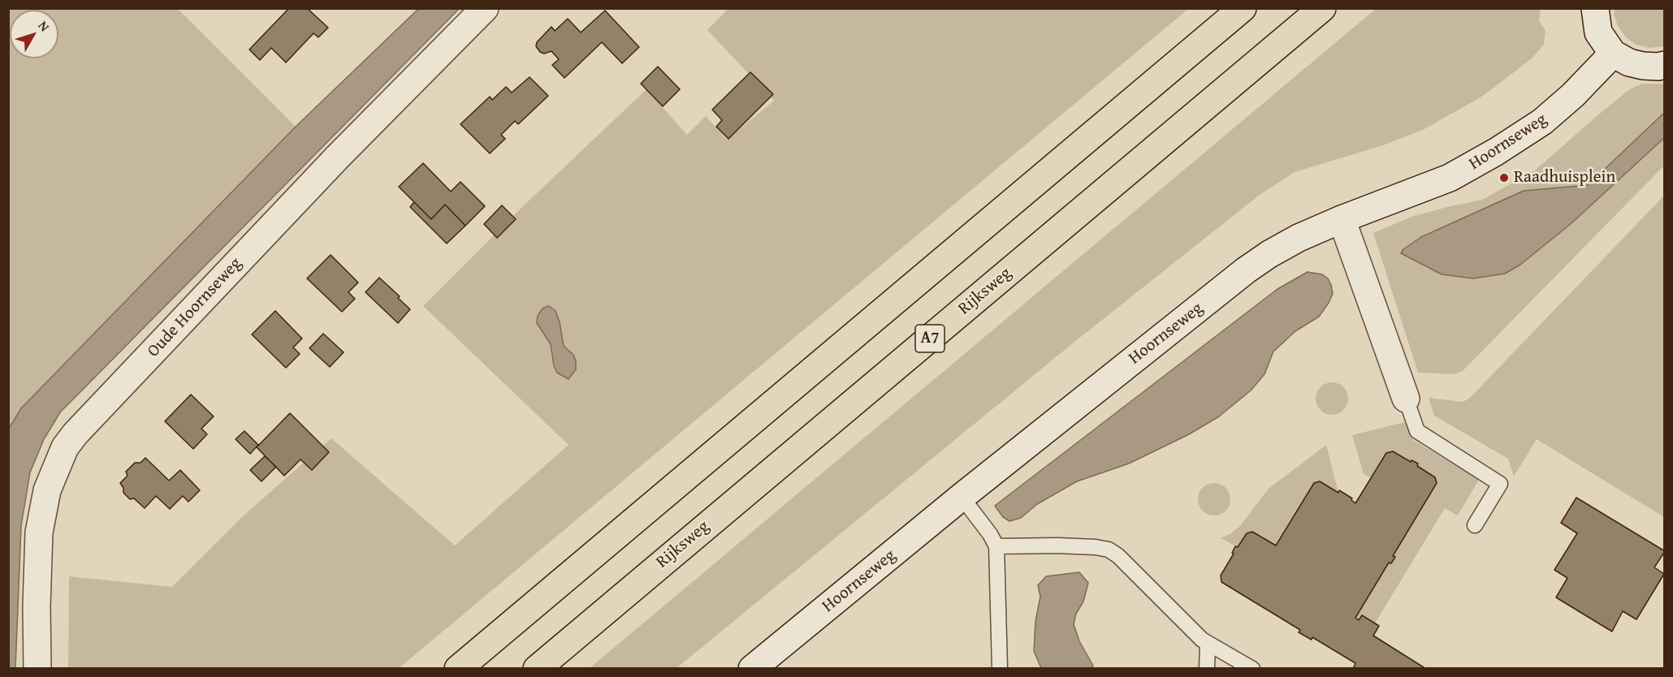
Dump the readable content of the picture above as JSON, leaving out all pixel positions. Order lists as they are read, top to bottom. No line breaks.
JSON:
{"streets":{"highway":["Rijksweg","A7"],"street":["Hoornseweg","Oude Hoornseweg"]},"places":["Raadhuisplein"],"north":"top right"}
